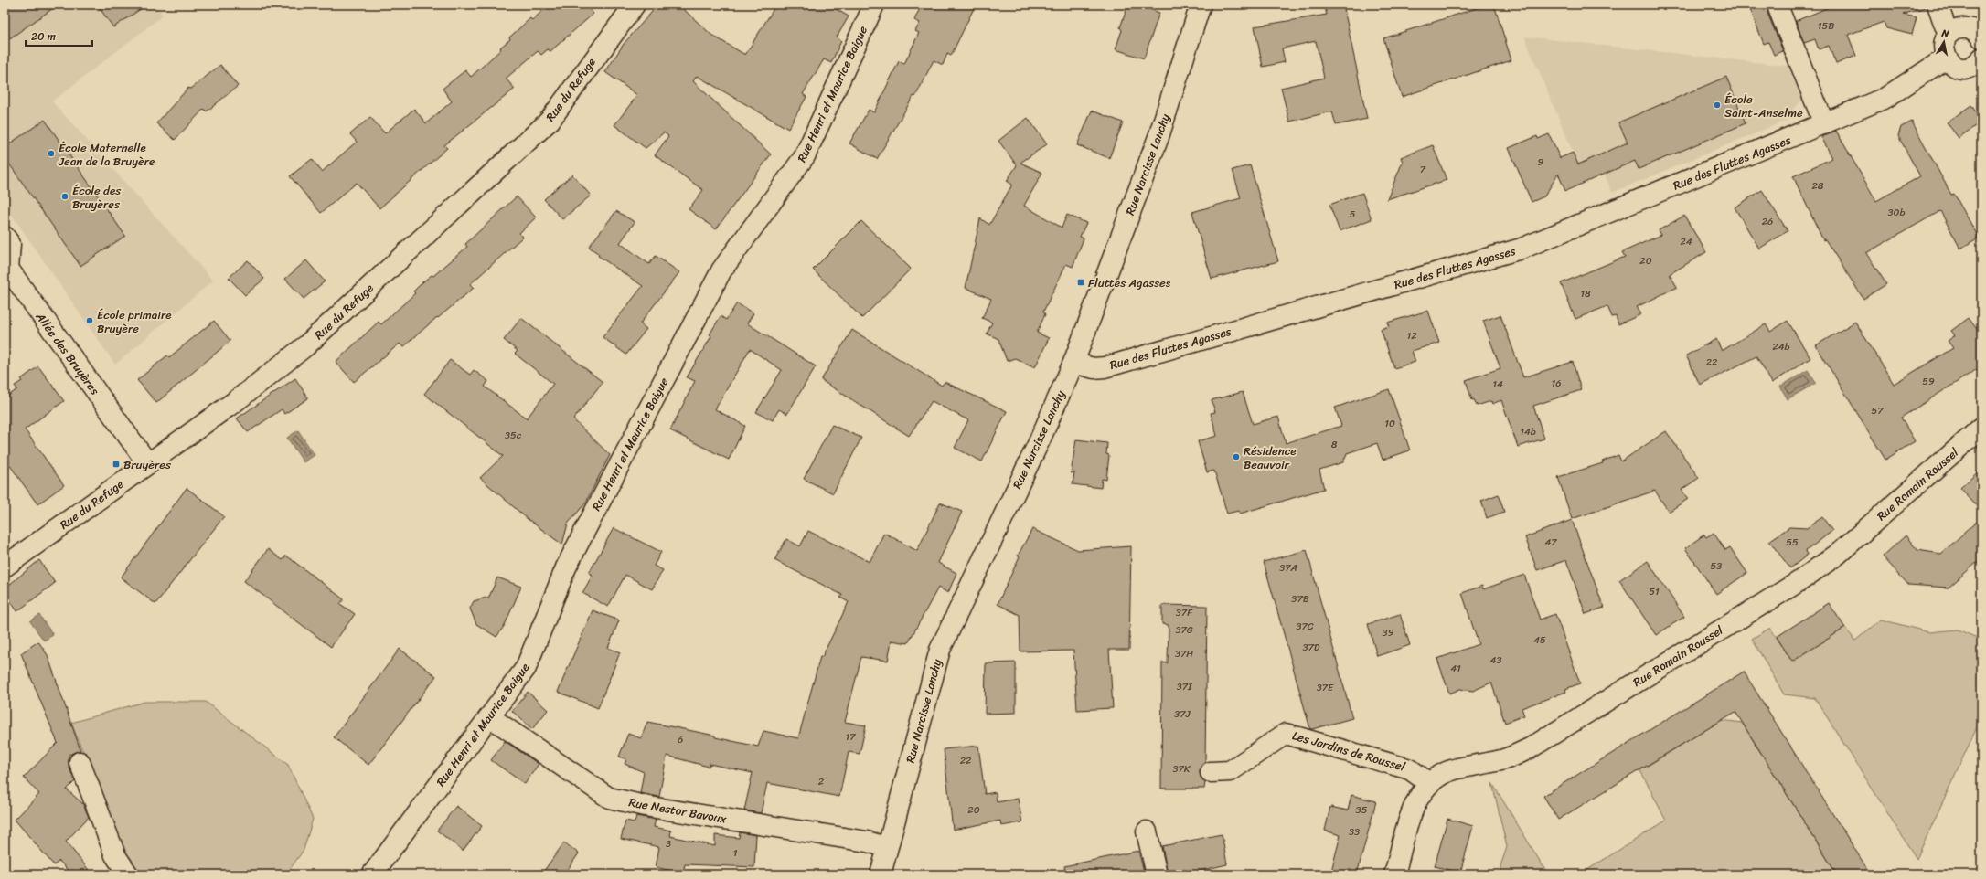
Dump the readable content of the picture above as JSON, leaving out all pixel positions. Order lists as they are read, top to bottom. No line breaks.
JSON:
{"streets":{"street":["Rue du Refuge","Rue Henri et Maurice Baigue","Rue des Fluttes Agasses","Rue Narcisse Lanchy","Allée des Bruyères","Rue Romain Roussel","Les Jardins de Roussel","Rue Nestor Bavoux"]},"crossings":[["Rue du Refuge","Allée des Bruyères"],["Rue Henri et Maurice Baigue","Rue Nestor Bavoux"],["Rue des Fluttes Agasses","Rue Narcisse Lanchy"],["Rue Narcisse Lanchy","Rue Nestor Bavoux"],["Rue Romain Roussel","Les Jardins de Roussel"]],"places":{"other":["École Saint-Anselme","École Maternelle Jean de la Bruyère","École des Bruyères","École primaire Bruyère","Résidence Beauvoir"],"transit":["Fluttes Agasses","Bruyères"]},"house_numbers":["15B","9","7","28","30b","5","26","24","20","18","12","24b","22","59","16","14","57","10","14b","35c","8","47","55","53","37A","51","37B","37F","37C","37G","39","45","37D","37H","43","41","37I","37E","37J","17","6","22","37K","2","20","35","33","3","1"],"scale_bar":"20 m","north":"top"}
